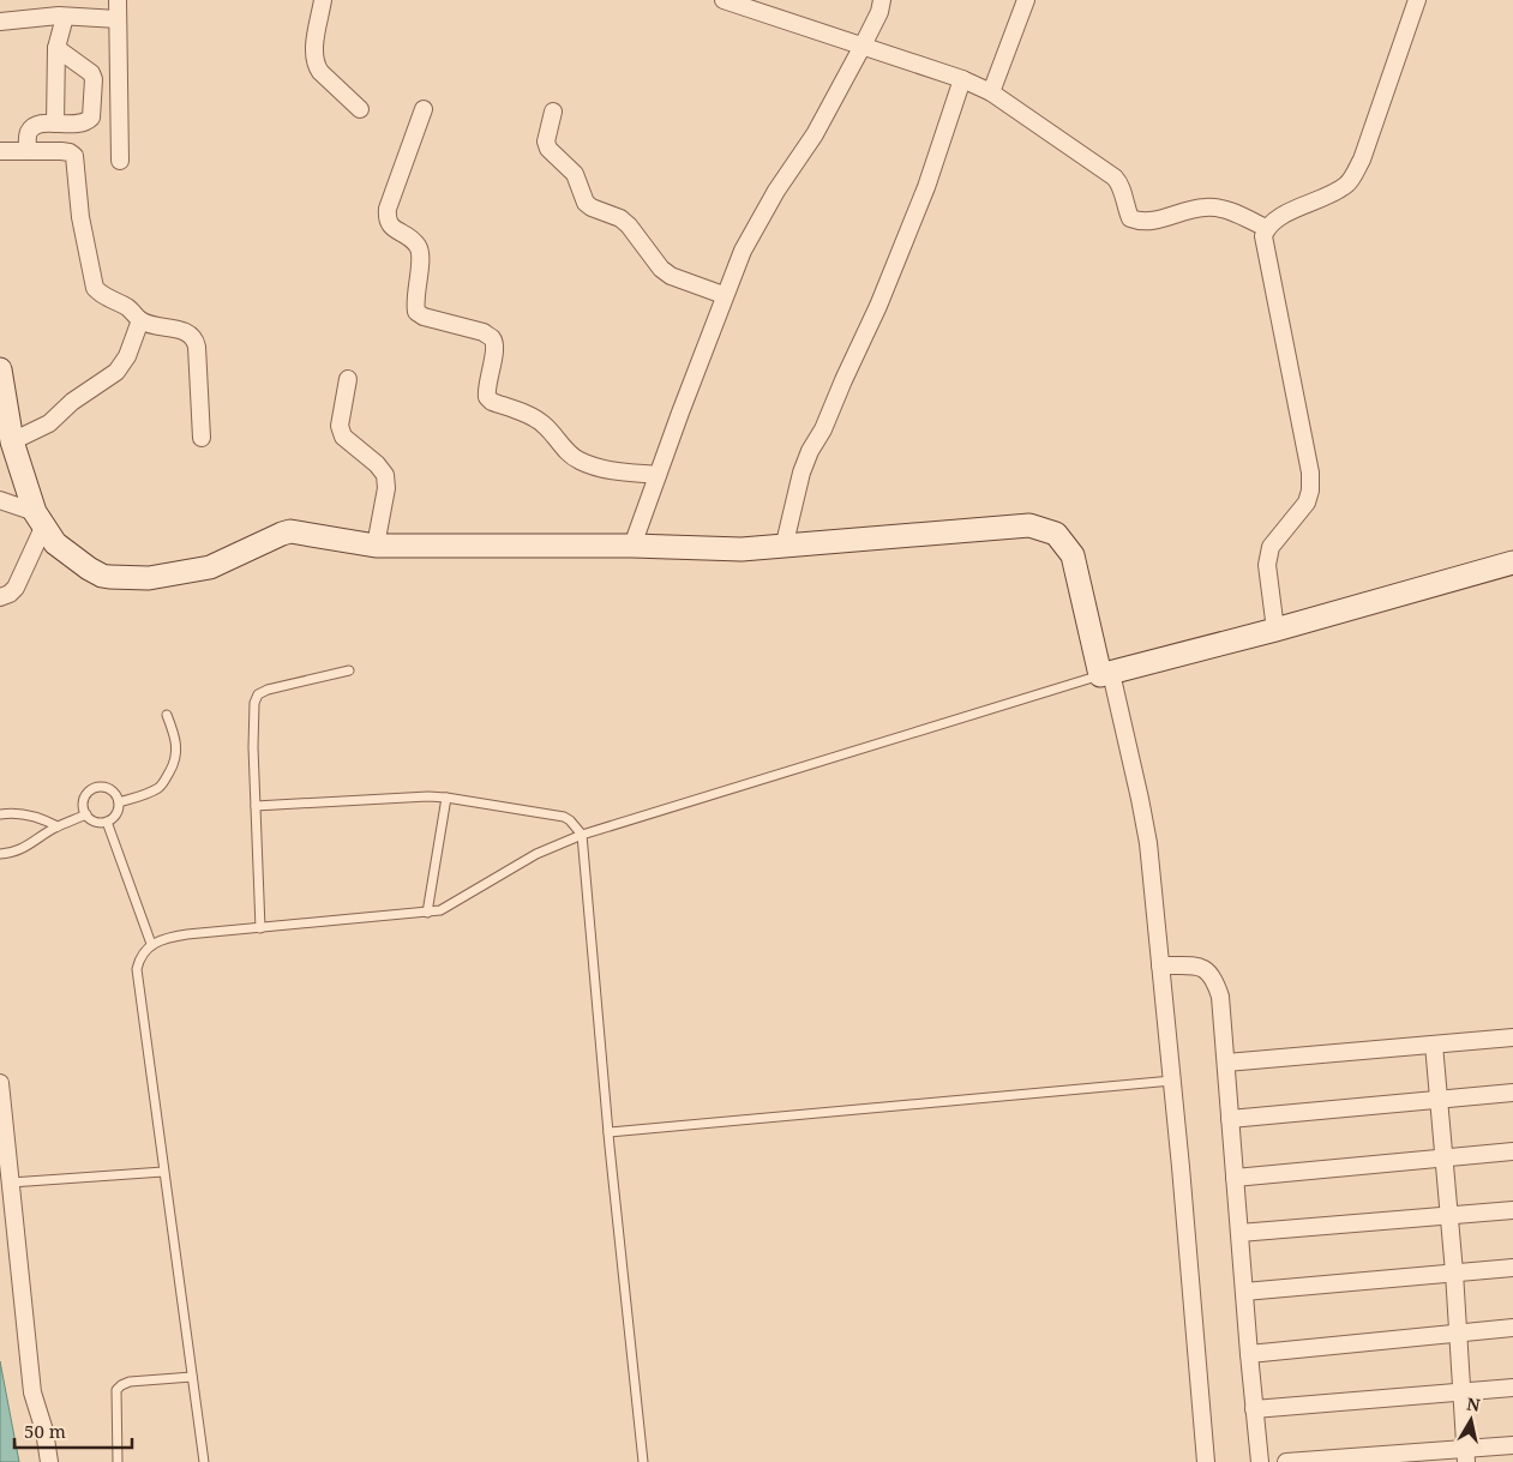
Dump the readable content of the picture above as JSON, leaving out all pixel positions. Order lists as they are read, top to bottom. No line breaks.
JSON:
{"scale_bar":"50 m","north":"top"}
